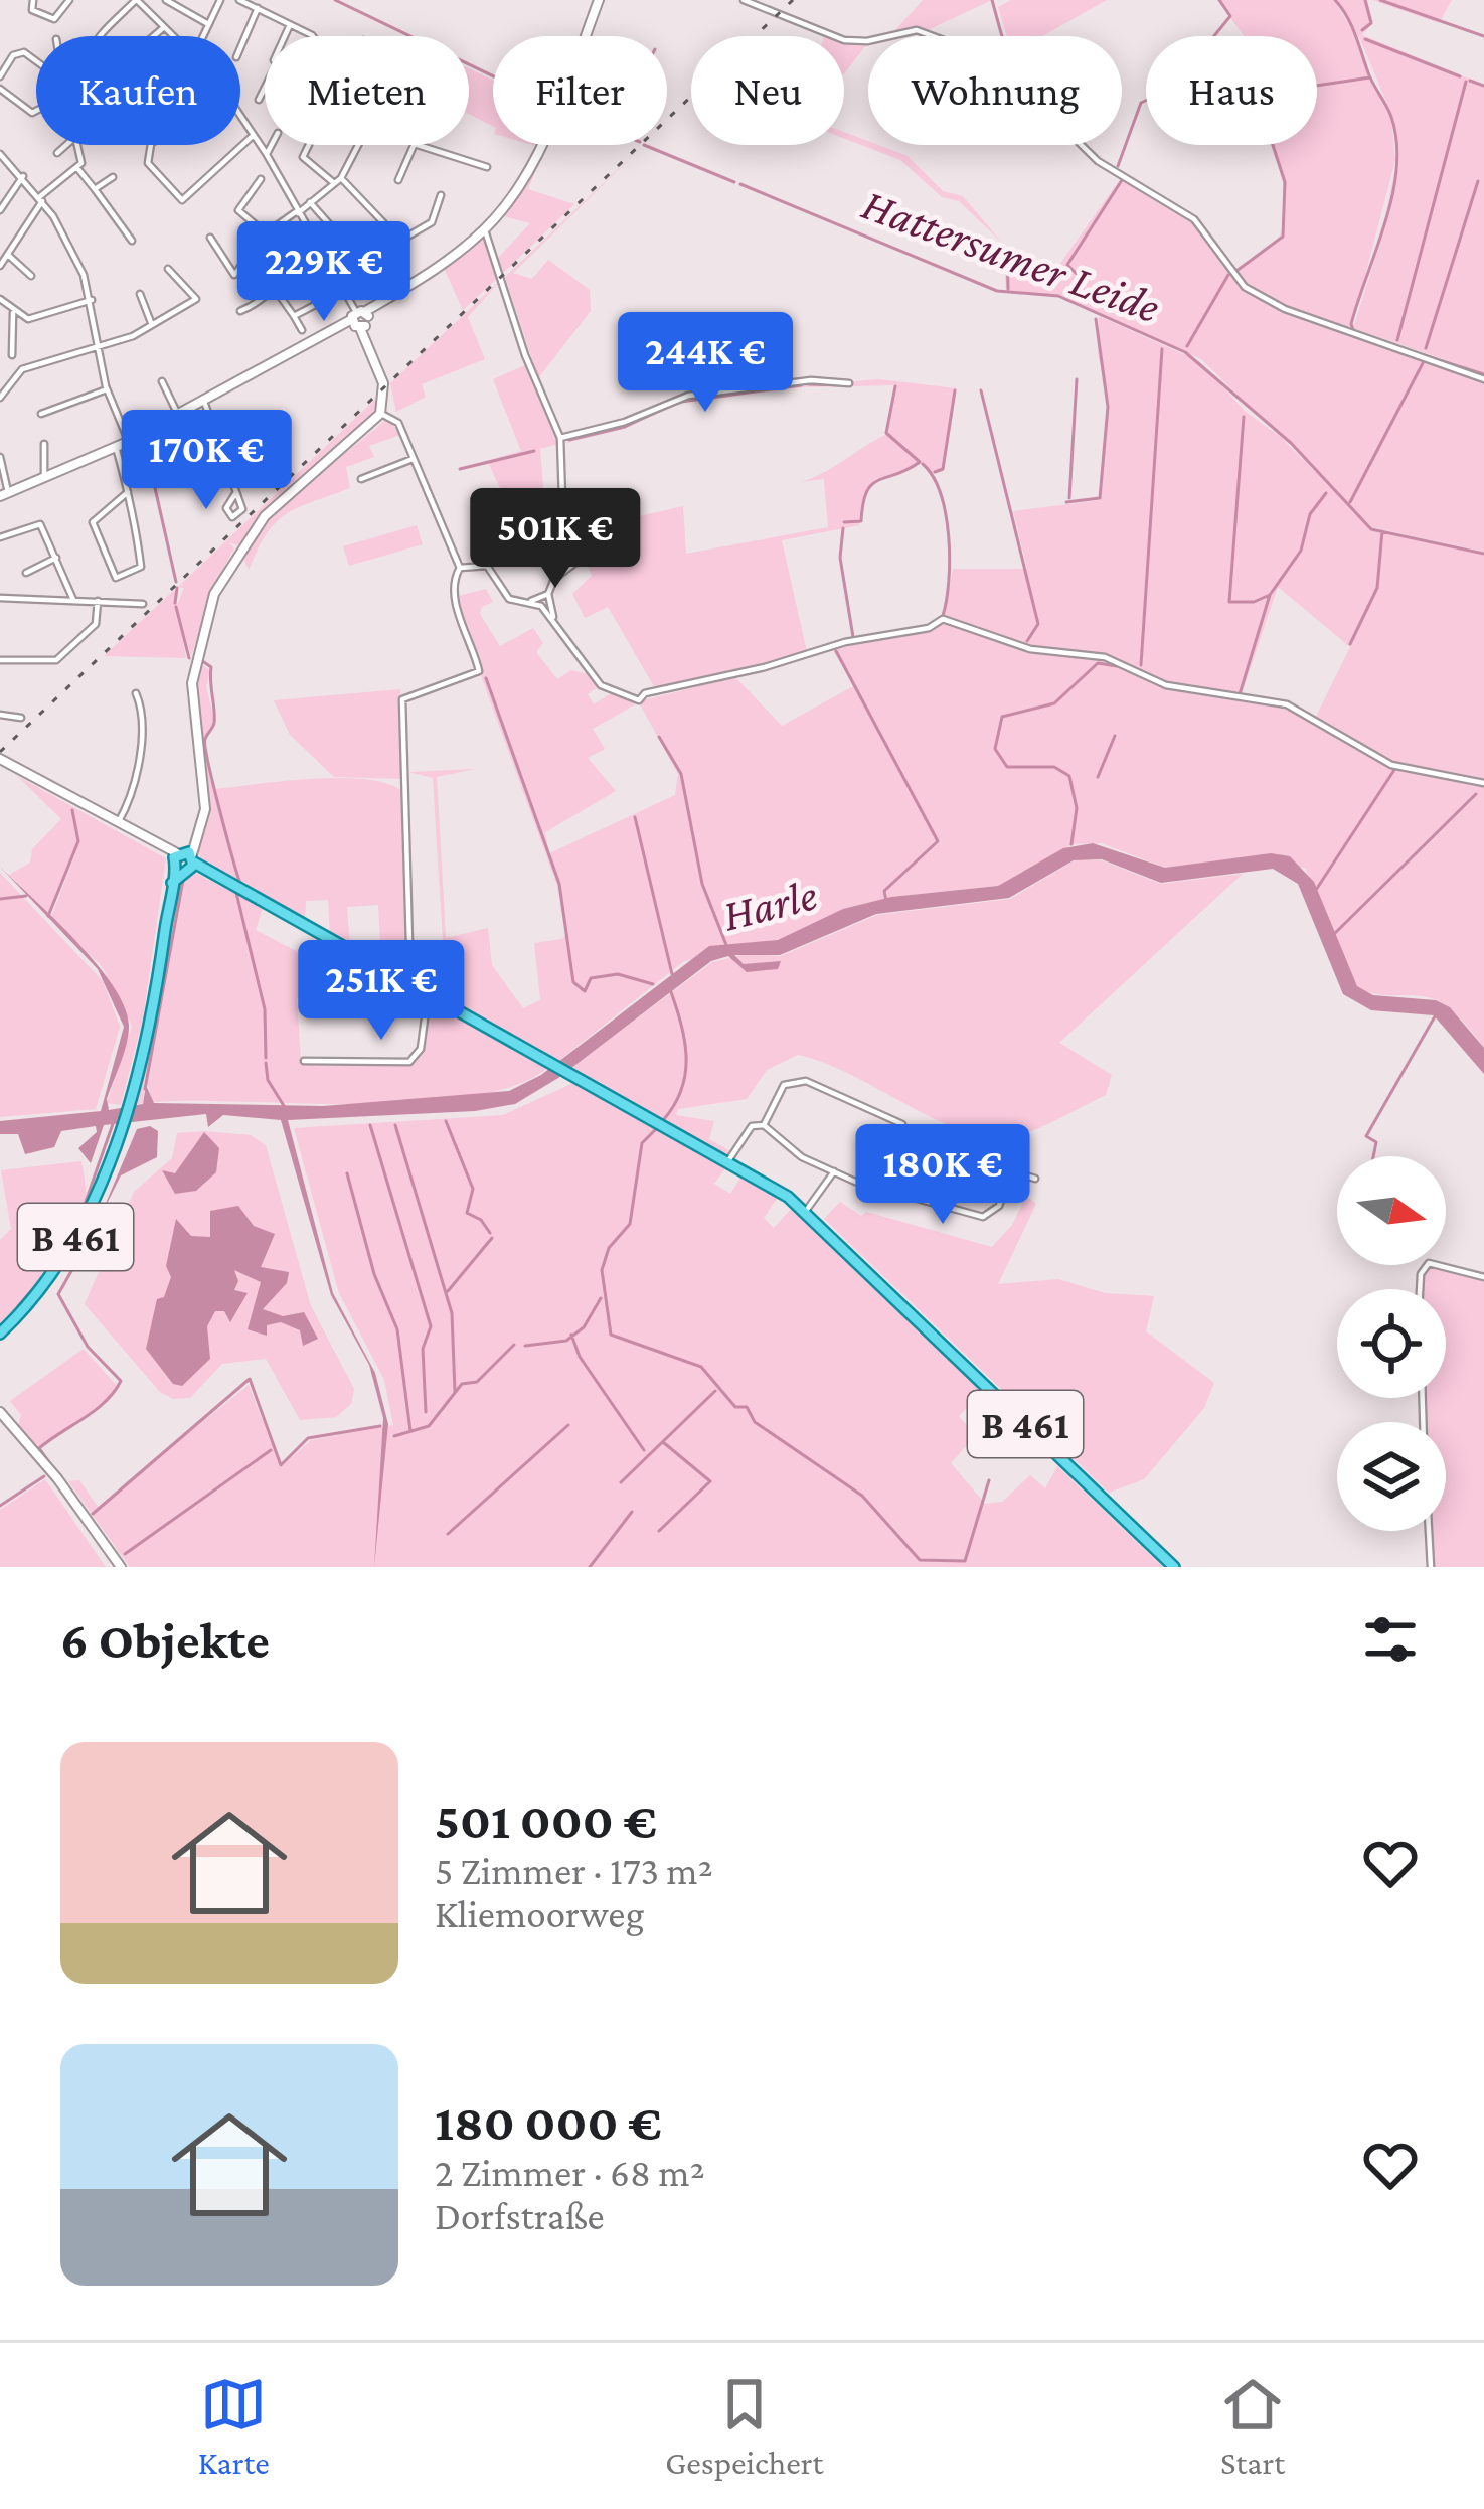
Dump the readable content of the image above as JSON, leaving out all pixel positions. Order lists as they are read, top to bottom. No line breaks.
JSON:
{"streets":{"main road":["B 461"]},"water":["Hattersumer Leide","Harle"],"north":"right","page":{"chip":["Kaufen","Mieten","Filter","Neu","Wohnung","Haus"],"price":["229K €","244K €","170K €","501K €","251K €","180K €"],"heading":"6 Objekte","list":[{"name":"501 000 €","note":"5 Zimmer · 173 m² · Kliemoorweg"},{"name":"180 000 €","note":"2 Zimmer · 68 m² · Dorfstraße"}],"tabs":["Karte","Gespeichert","Start"]}}
